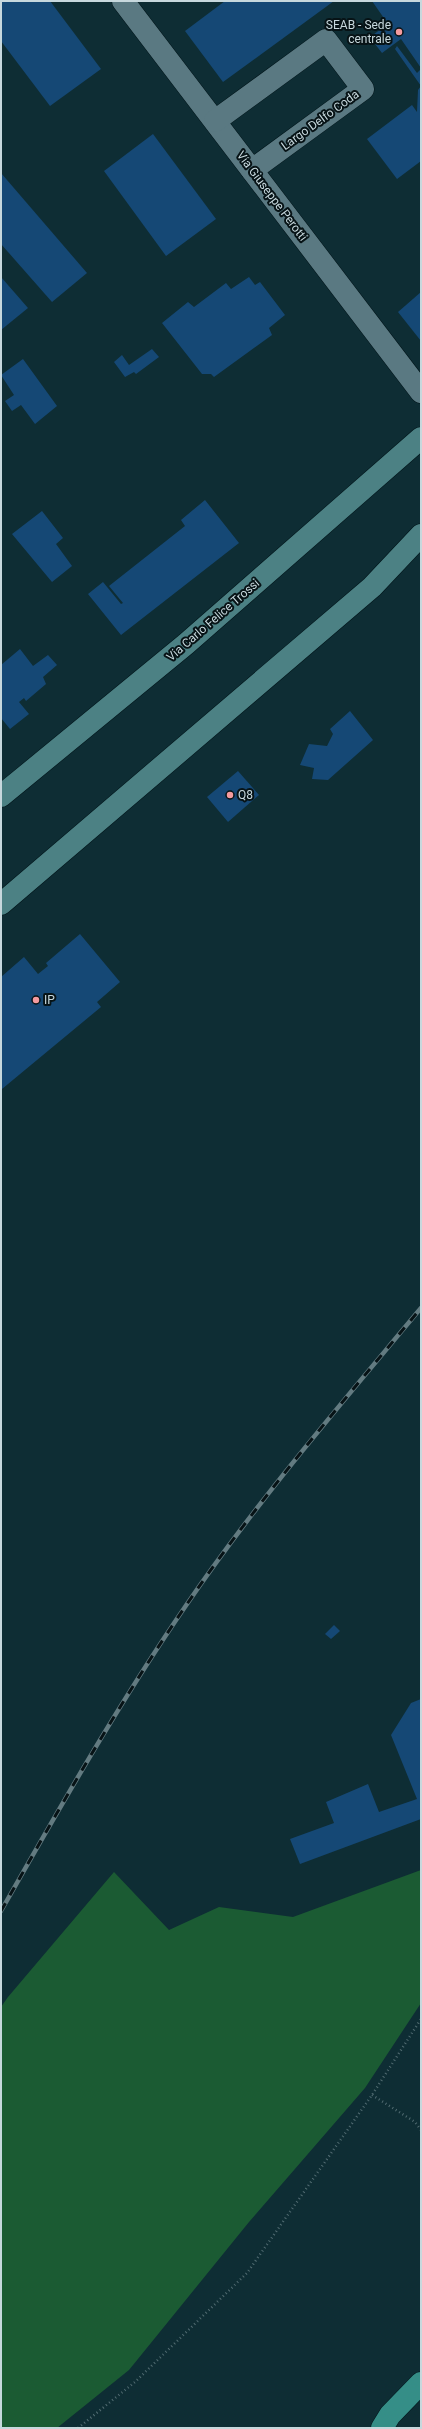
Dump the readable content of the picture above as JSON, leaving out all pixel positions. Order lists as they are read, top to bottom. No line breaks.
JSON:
{"streets":{"main road":["Via Carlo Felice Trossi"],"street":["Largo Delfo Coda","Via Giuseppe Perotti"]},"crossings":[["Largo Delfo Coda","Via Giuseppe Perotti"]],"places":["SEAB - Sede centrale","Q8","IP"]}
